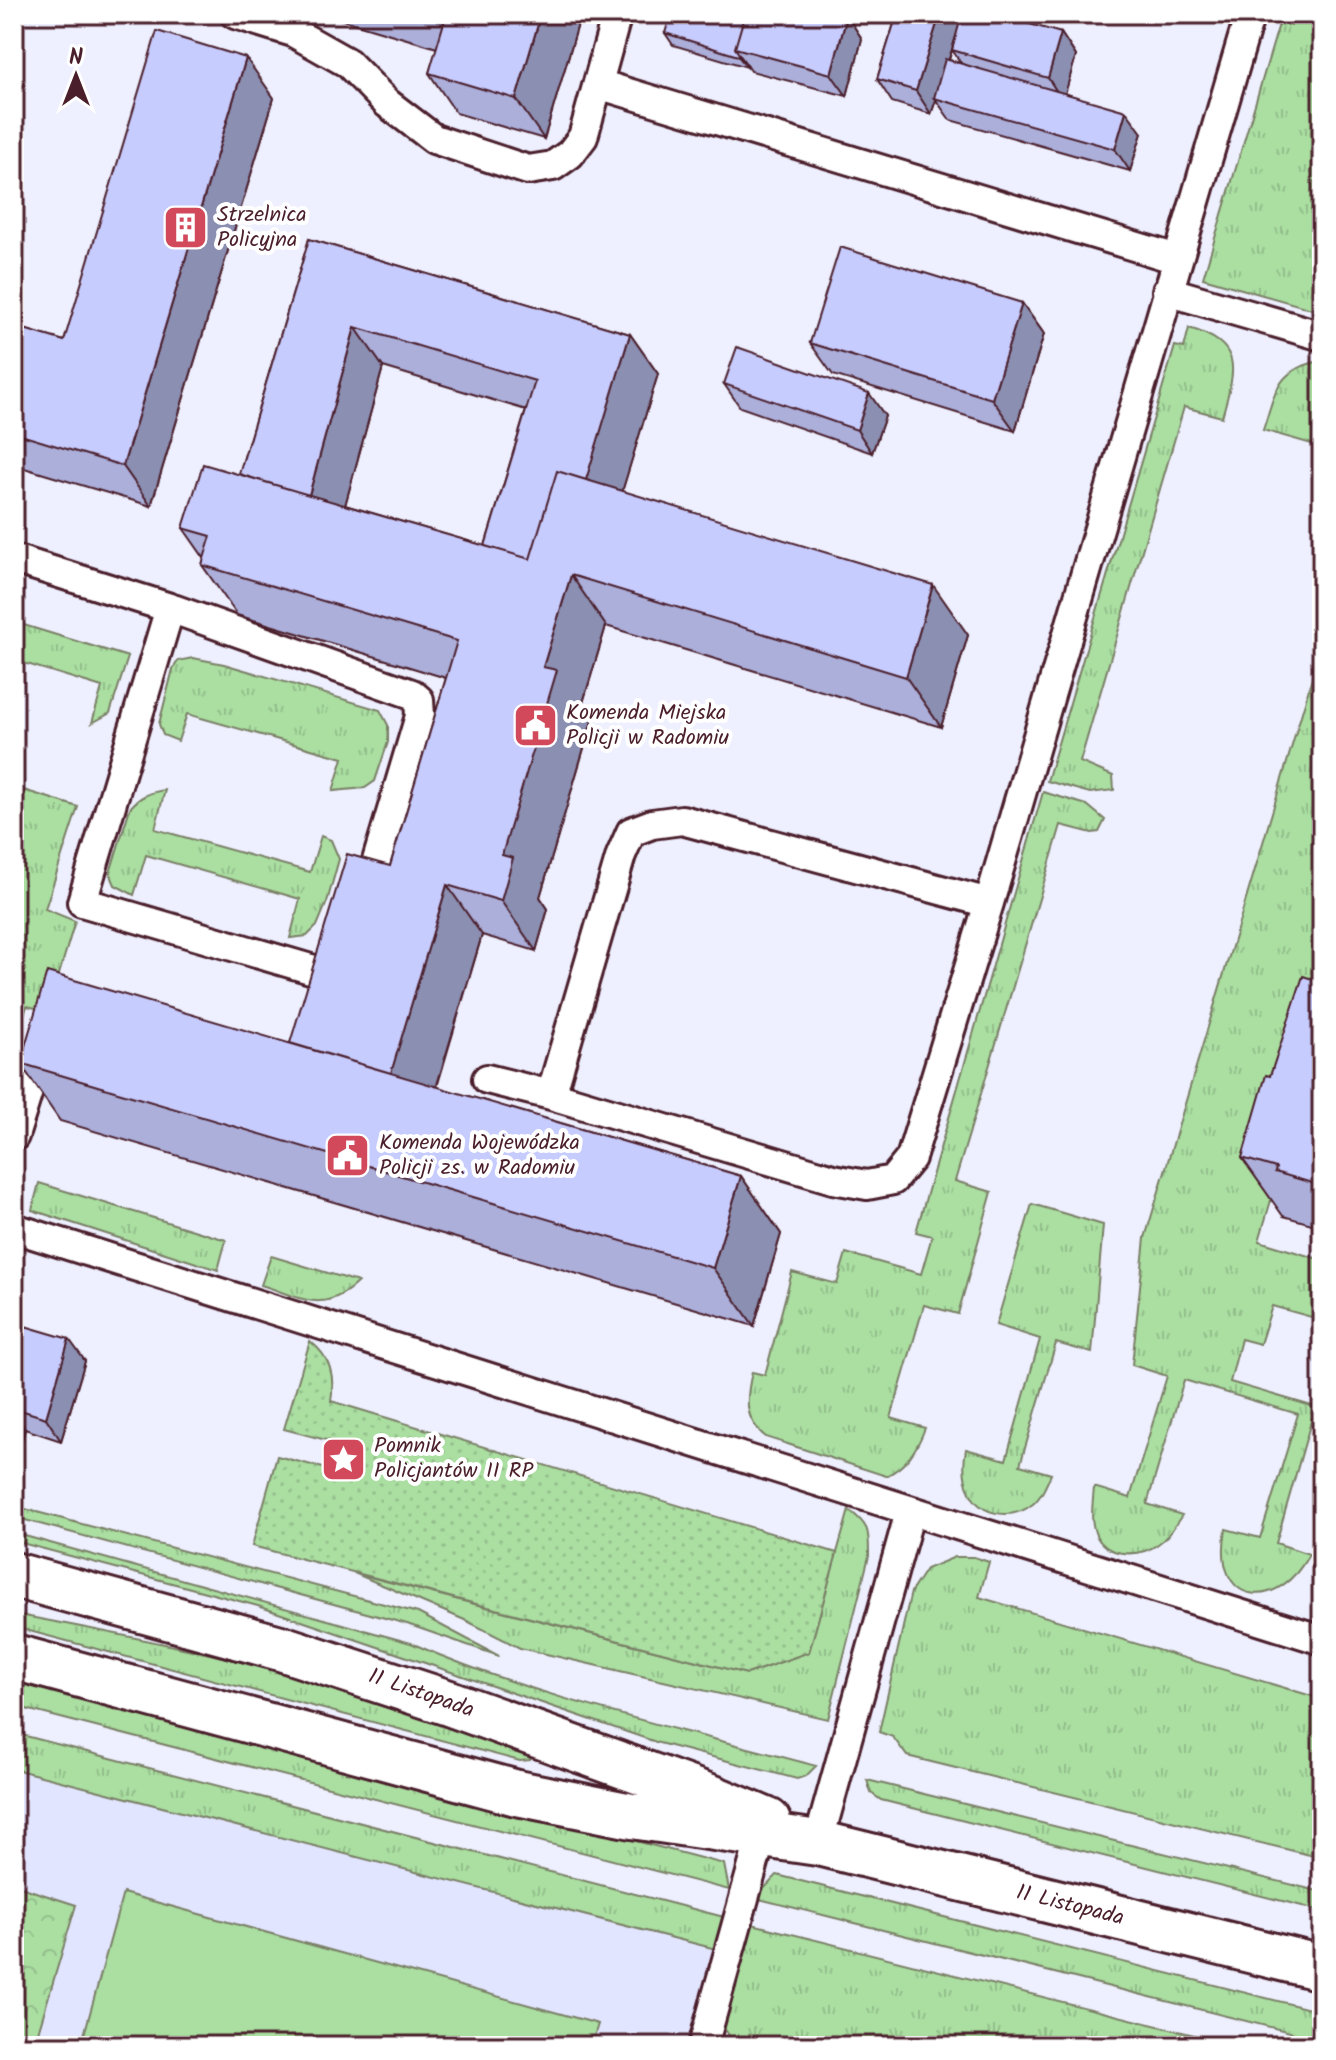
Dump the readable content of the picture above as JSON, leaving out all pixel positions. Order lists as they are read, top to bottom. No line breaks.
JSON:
{"streets":{"main road":["11 Listopada"]},"places":{"building":["Strzelnica Policyjna"],"public building":["Komenda Miejska Policji w Radomiu","Komenda Wojewódzka Policji zs. w Radomiu"],"place":["Pomnik Policjantów II RP"]},"north":"top"}
